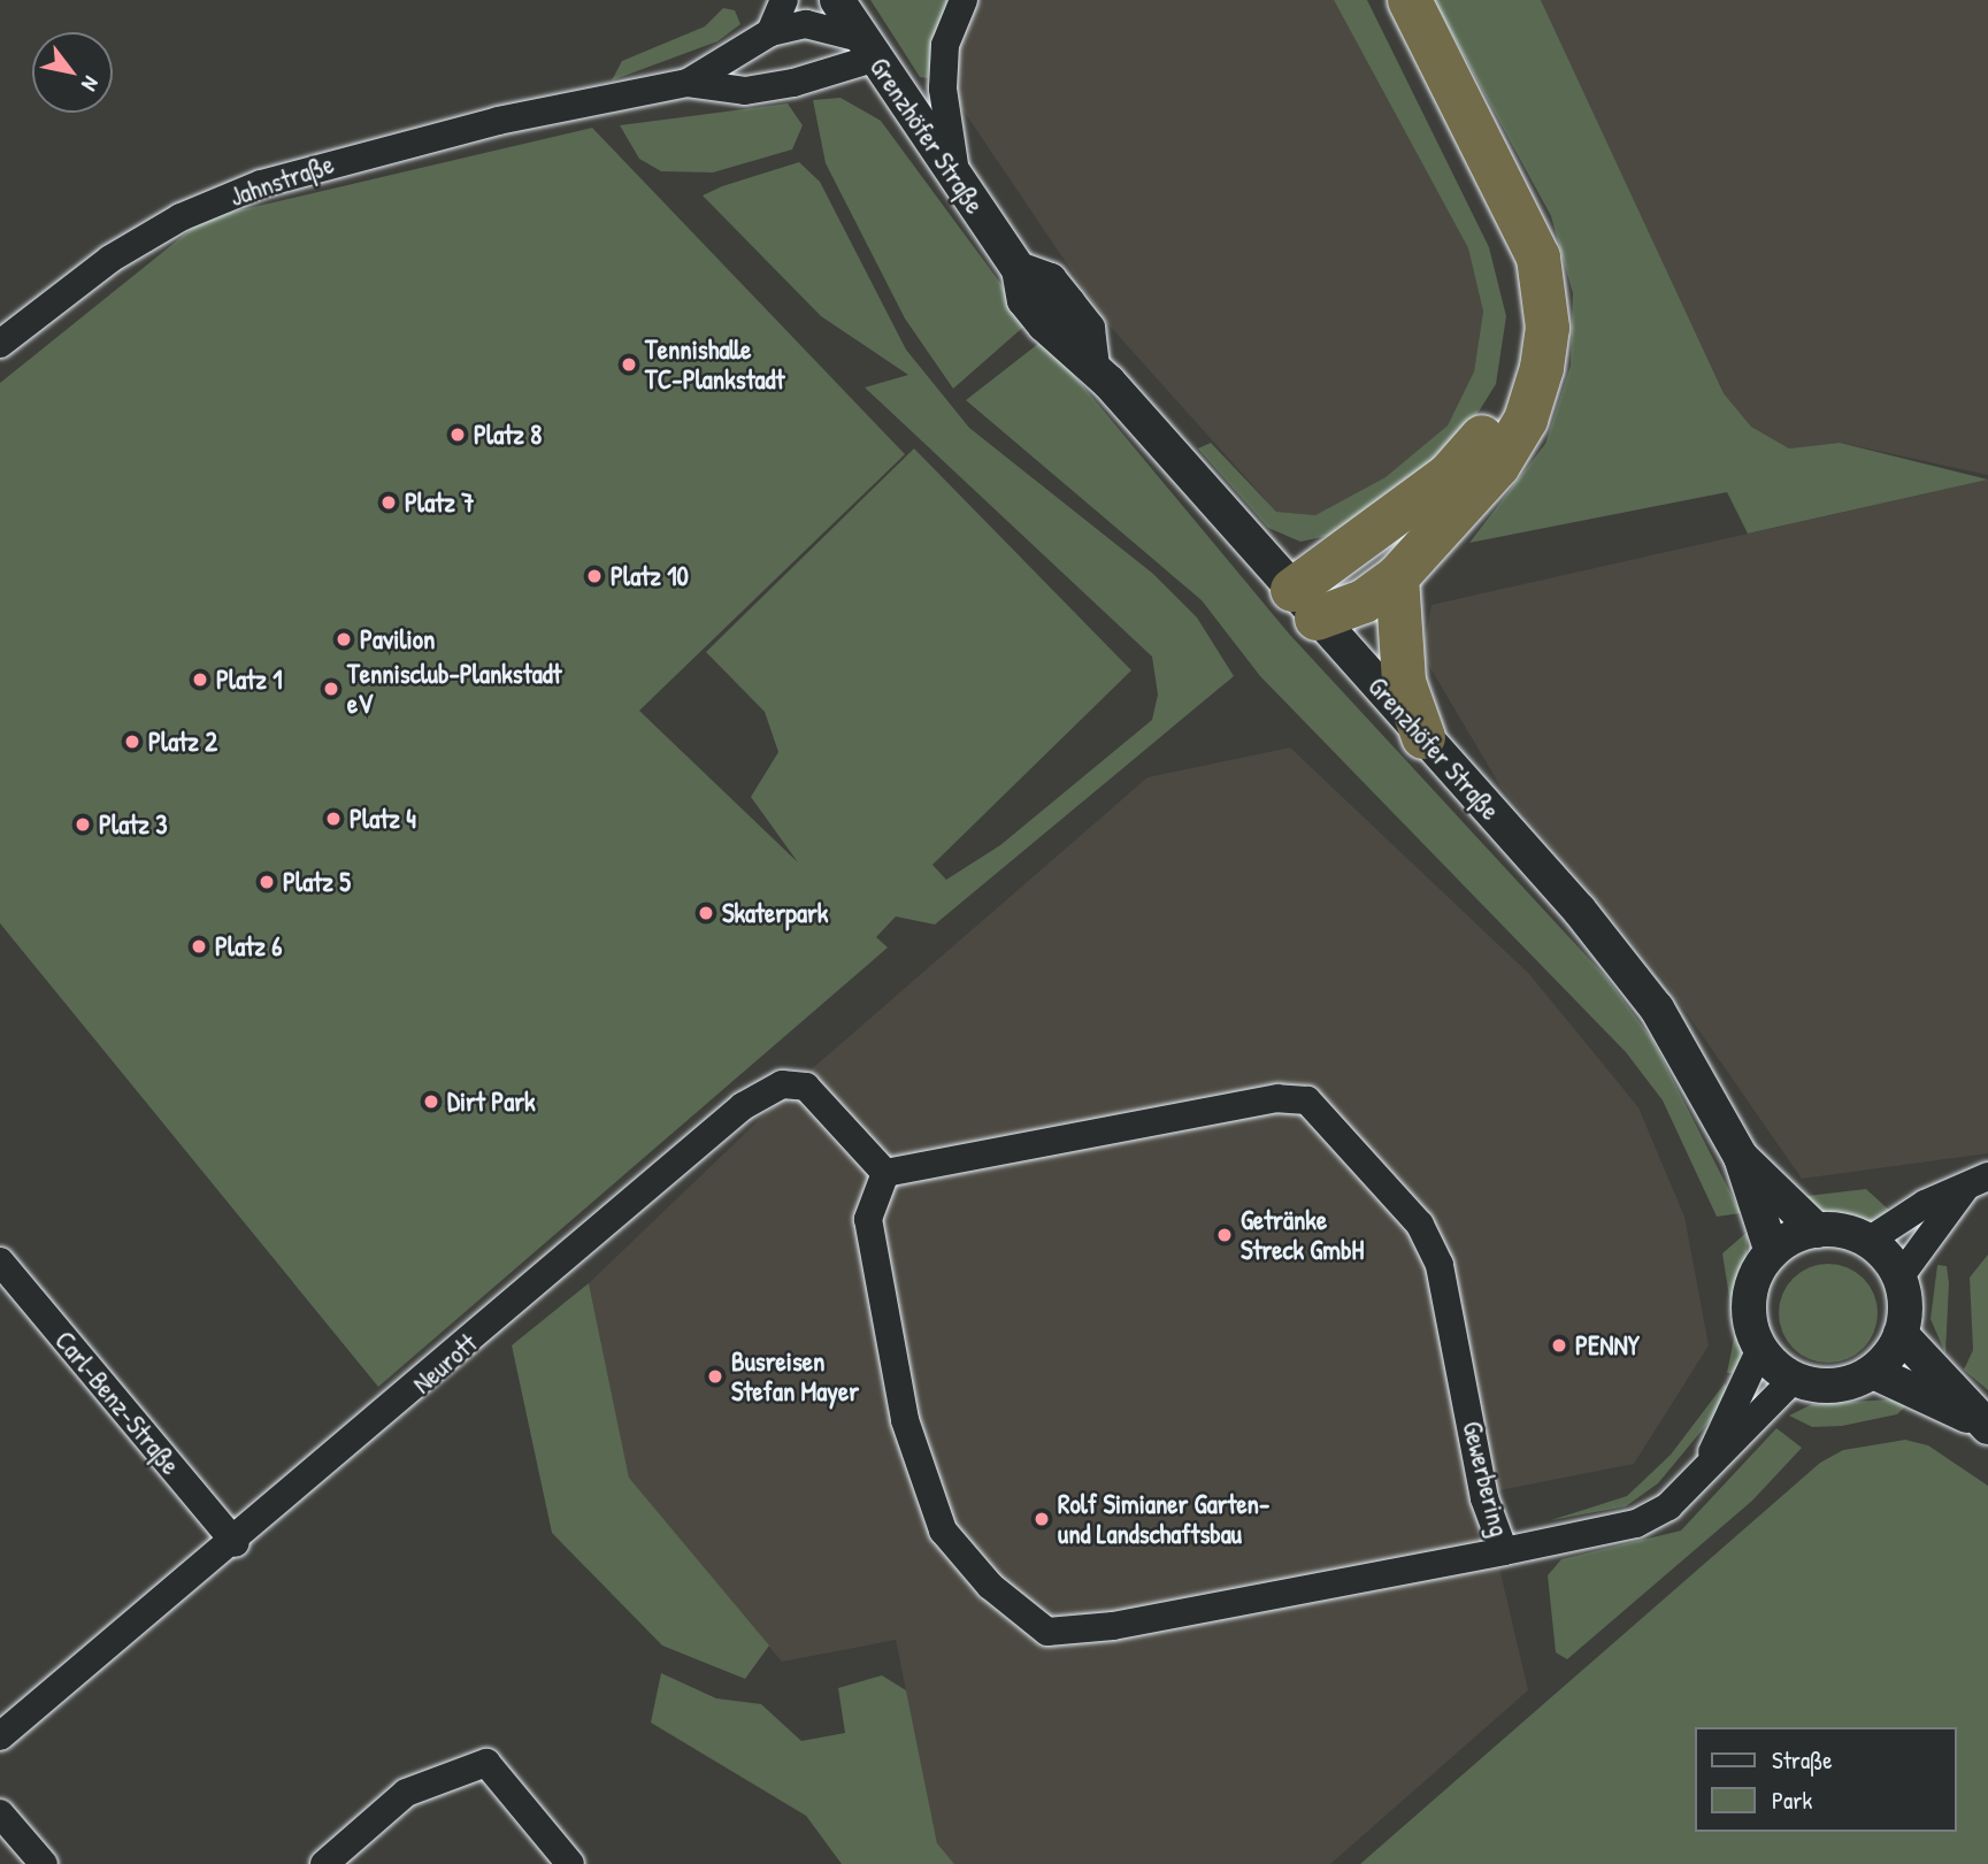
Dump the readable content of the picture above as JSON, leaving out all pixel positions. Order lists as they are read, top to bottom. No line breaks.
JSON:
{"streets":{"street":["Grenzhöfer Straße","Jahnstraße","Neurott","Carl-Benz-Straße","Gewerbering"]},"crossings":[["Neurott","Carl-Benz-Straße"],["Neurott","Gewerbering"]],"places":["Tennishalle TC-Plankstadt","Platz 8","Platz 7","Platz 10","Pavilion","Platz 1","Tennisclub-Plankstadt eV","Platz 2","Platz 4","Platz 3","Platz 5","Skaterpark","Platz 6","Dirt Park","Getränke Streck GmbH","PENNY","Busreisen Stefan Mayer","Rolf Simianer Garten- und Landschaftsbau"],"legend":["Straße","Park"],"north":"bottom right"}
